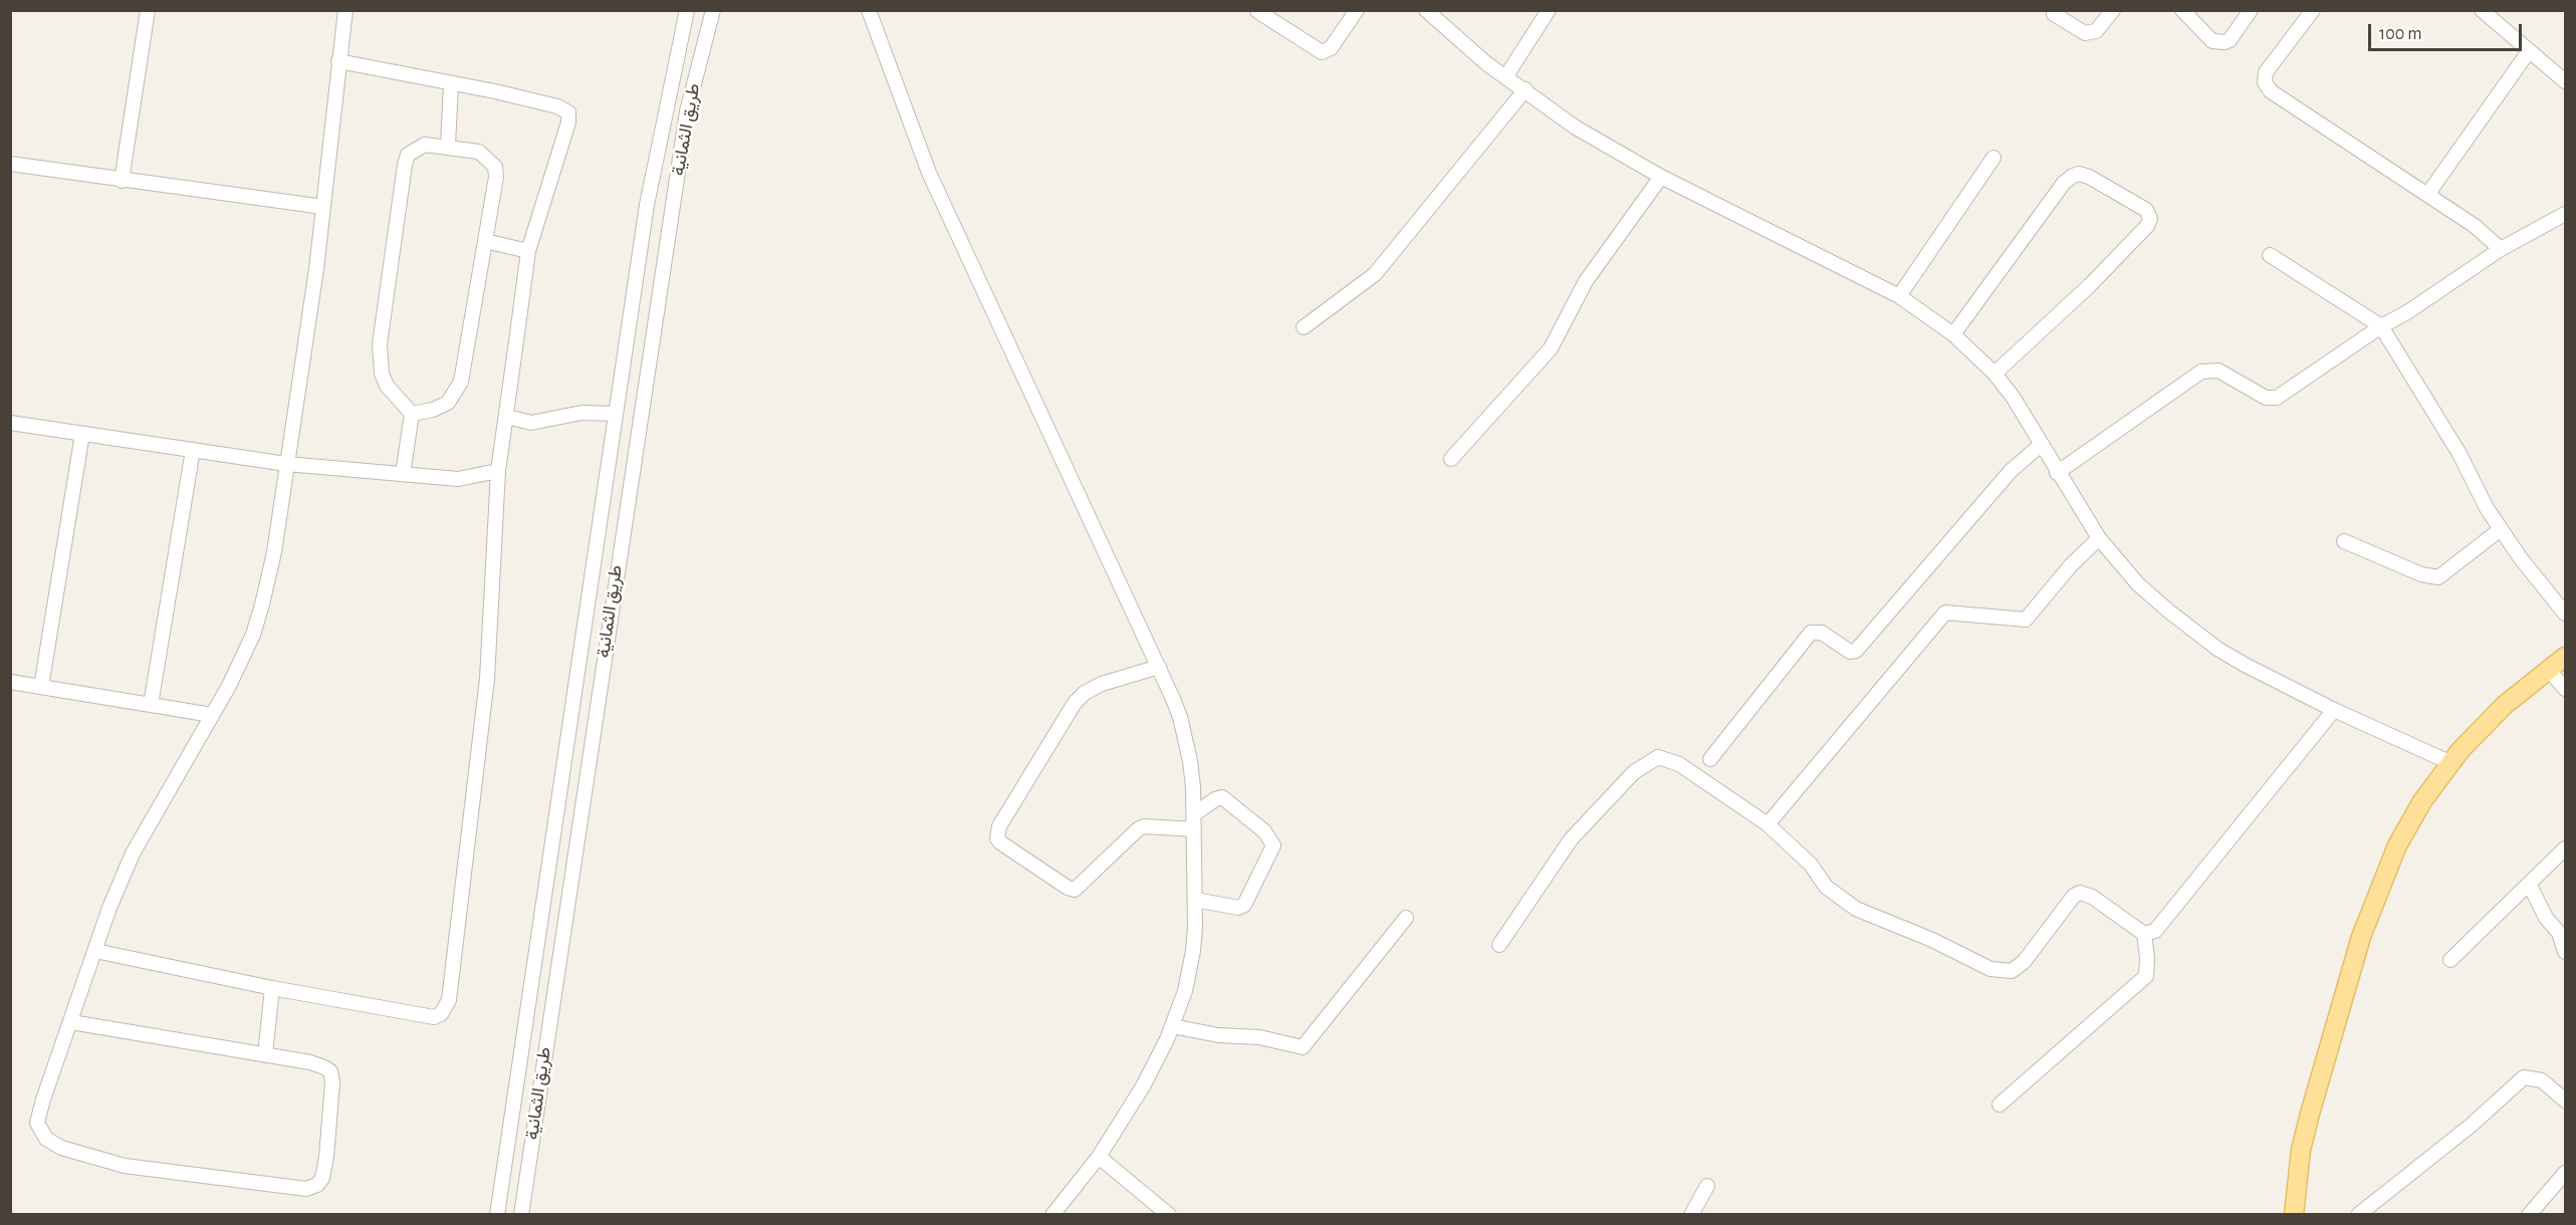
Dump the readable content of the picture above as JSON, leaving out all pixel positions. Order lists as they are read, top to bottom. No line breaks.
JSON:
{"streets":{"street":["طريق الثمانية"]},"scale_bar":"100 m"}
